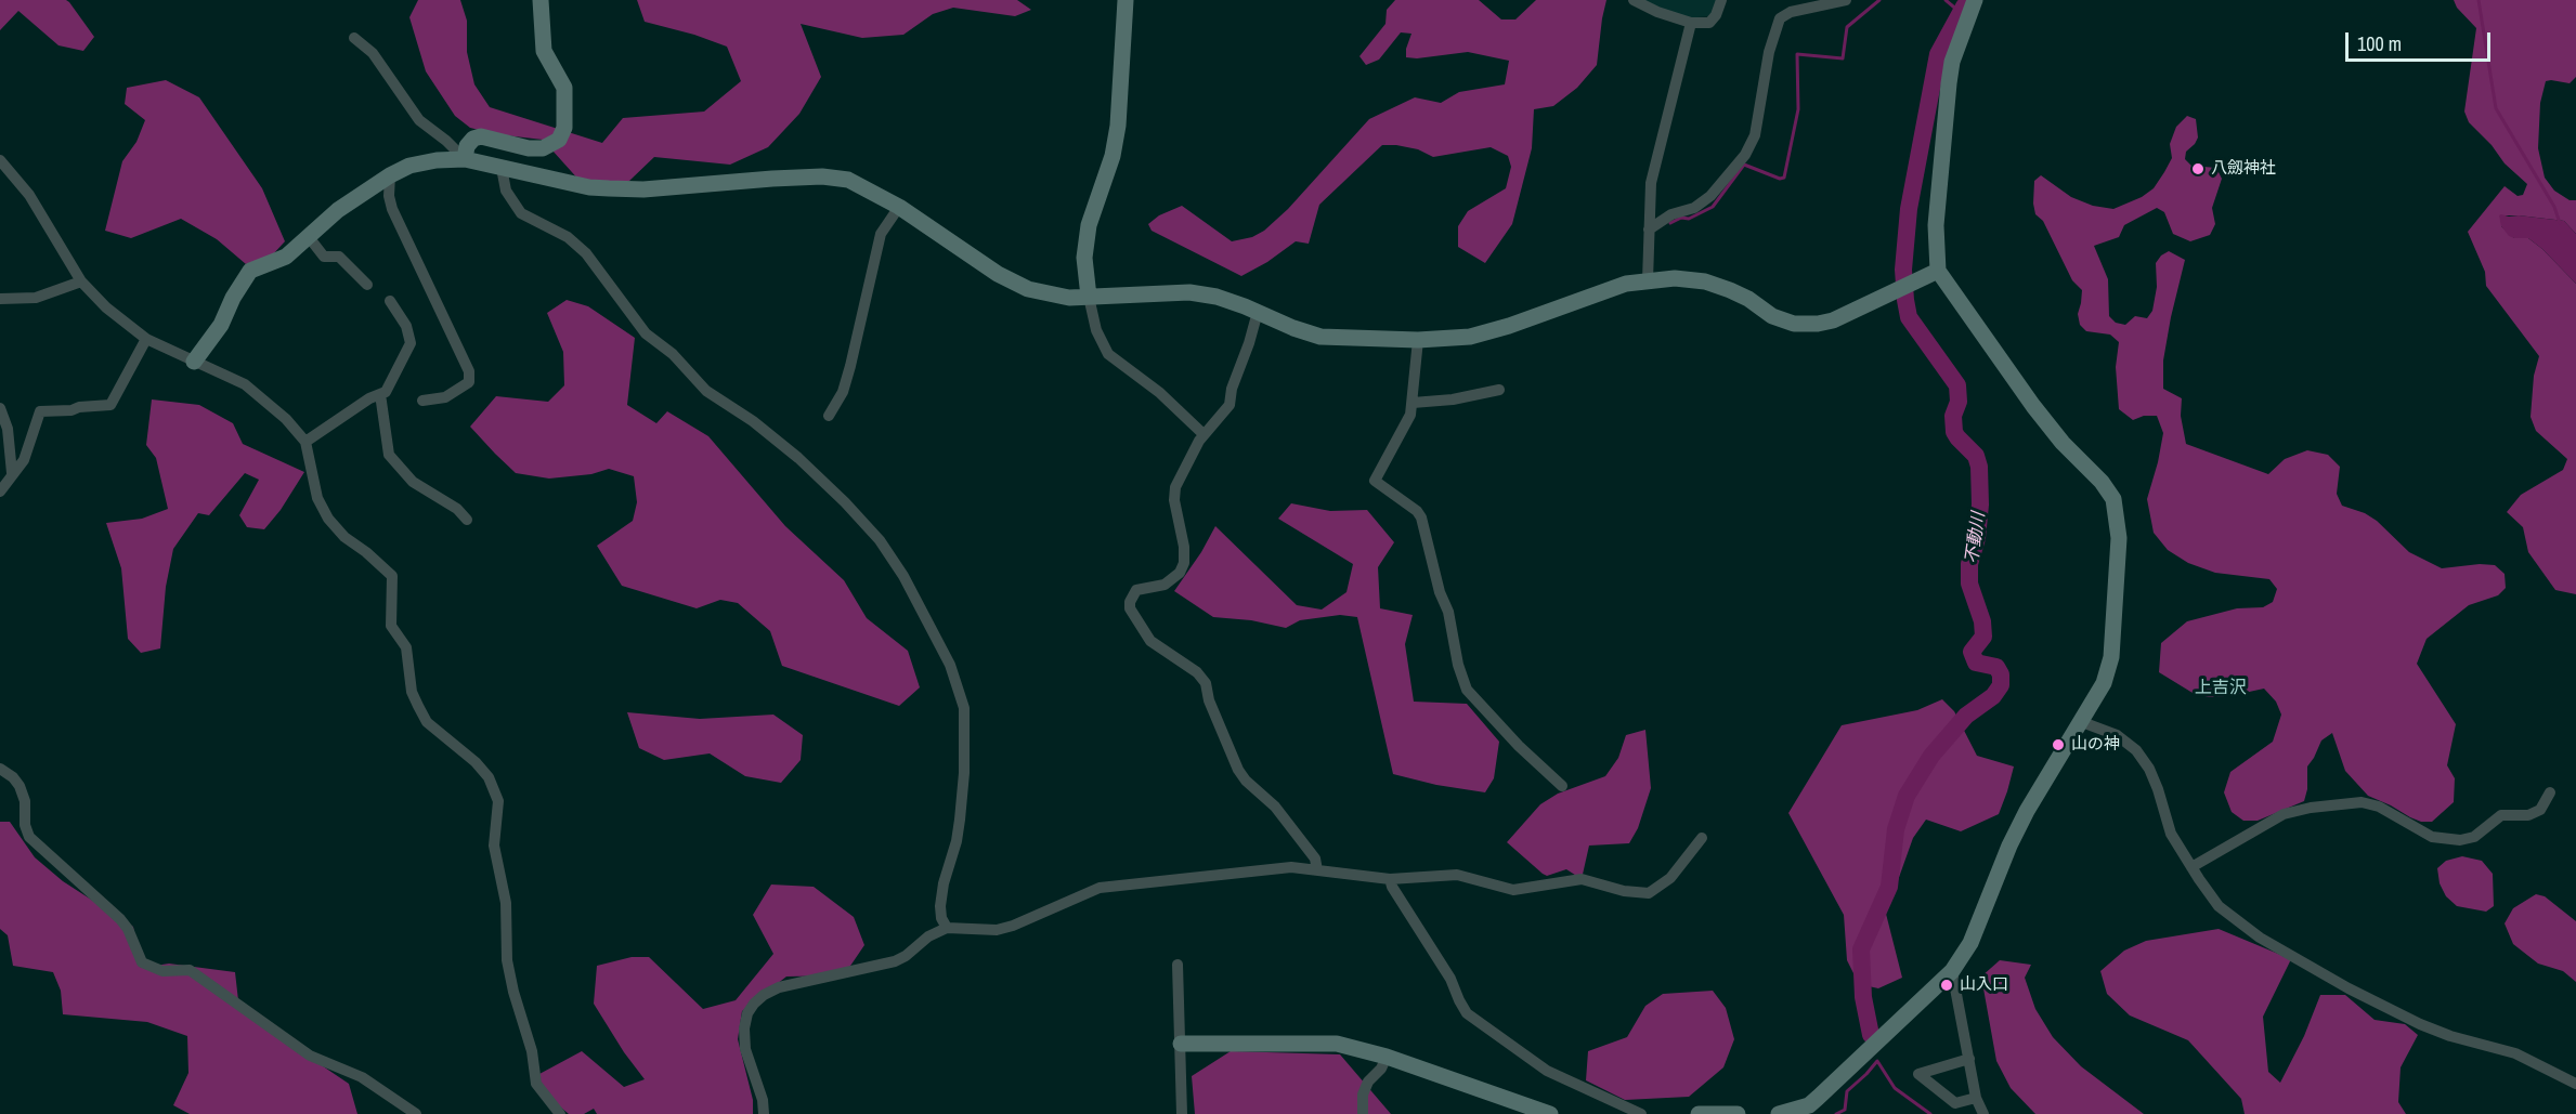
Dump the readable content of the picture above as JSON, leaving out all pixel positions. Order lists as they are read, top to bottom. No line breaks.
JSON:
{"districts":["上吉沢"],"water":["不動川"],"places":["八劔神社","山の神","山入口"],"scale_bar":"100 m"}
